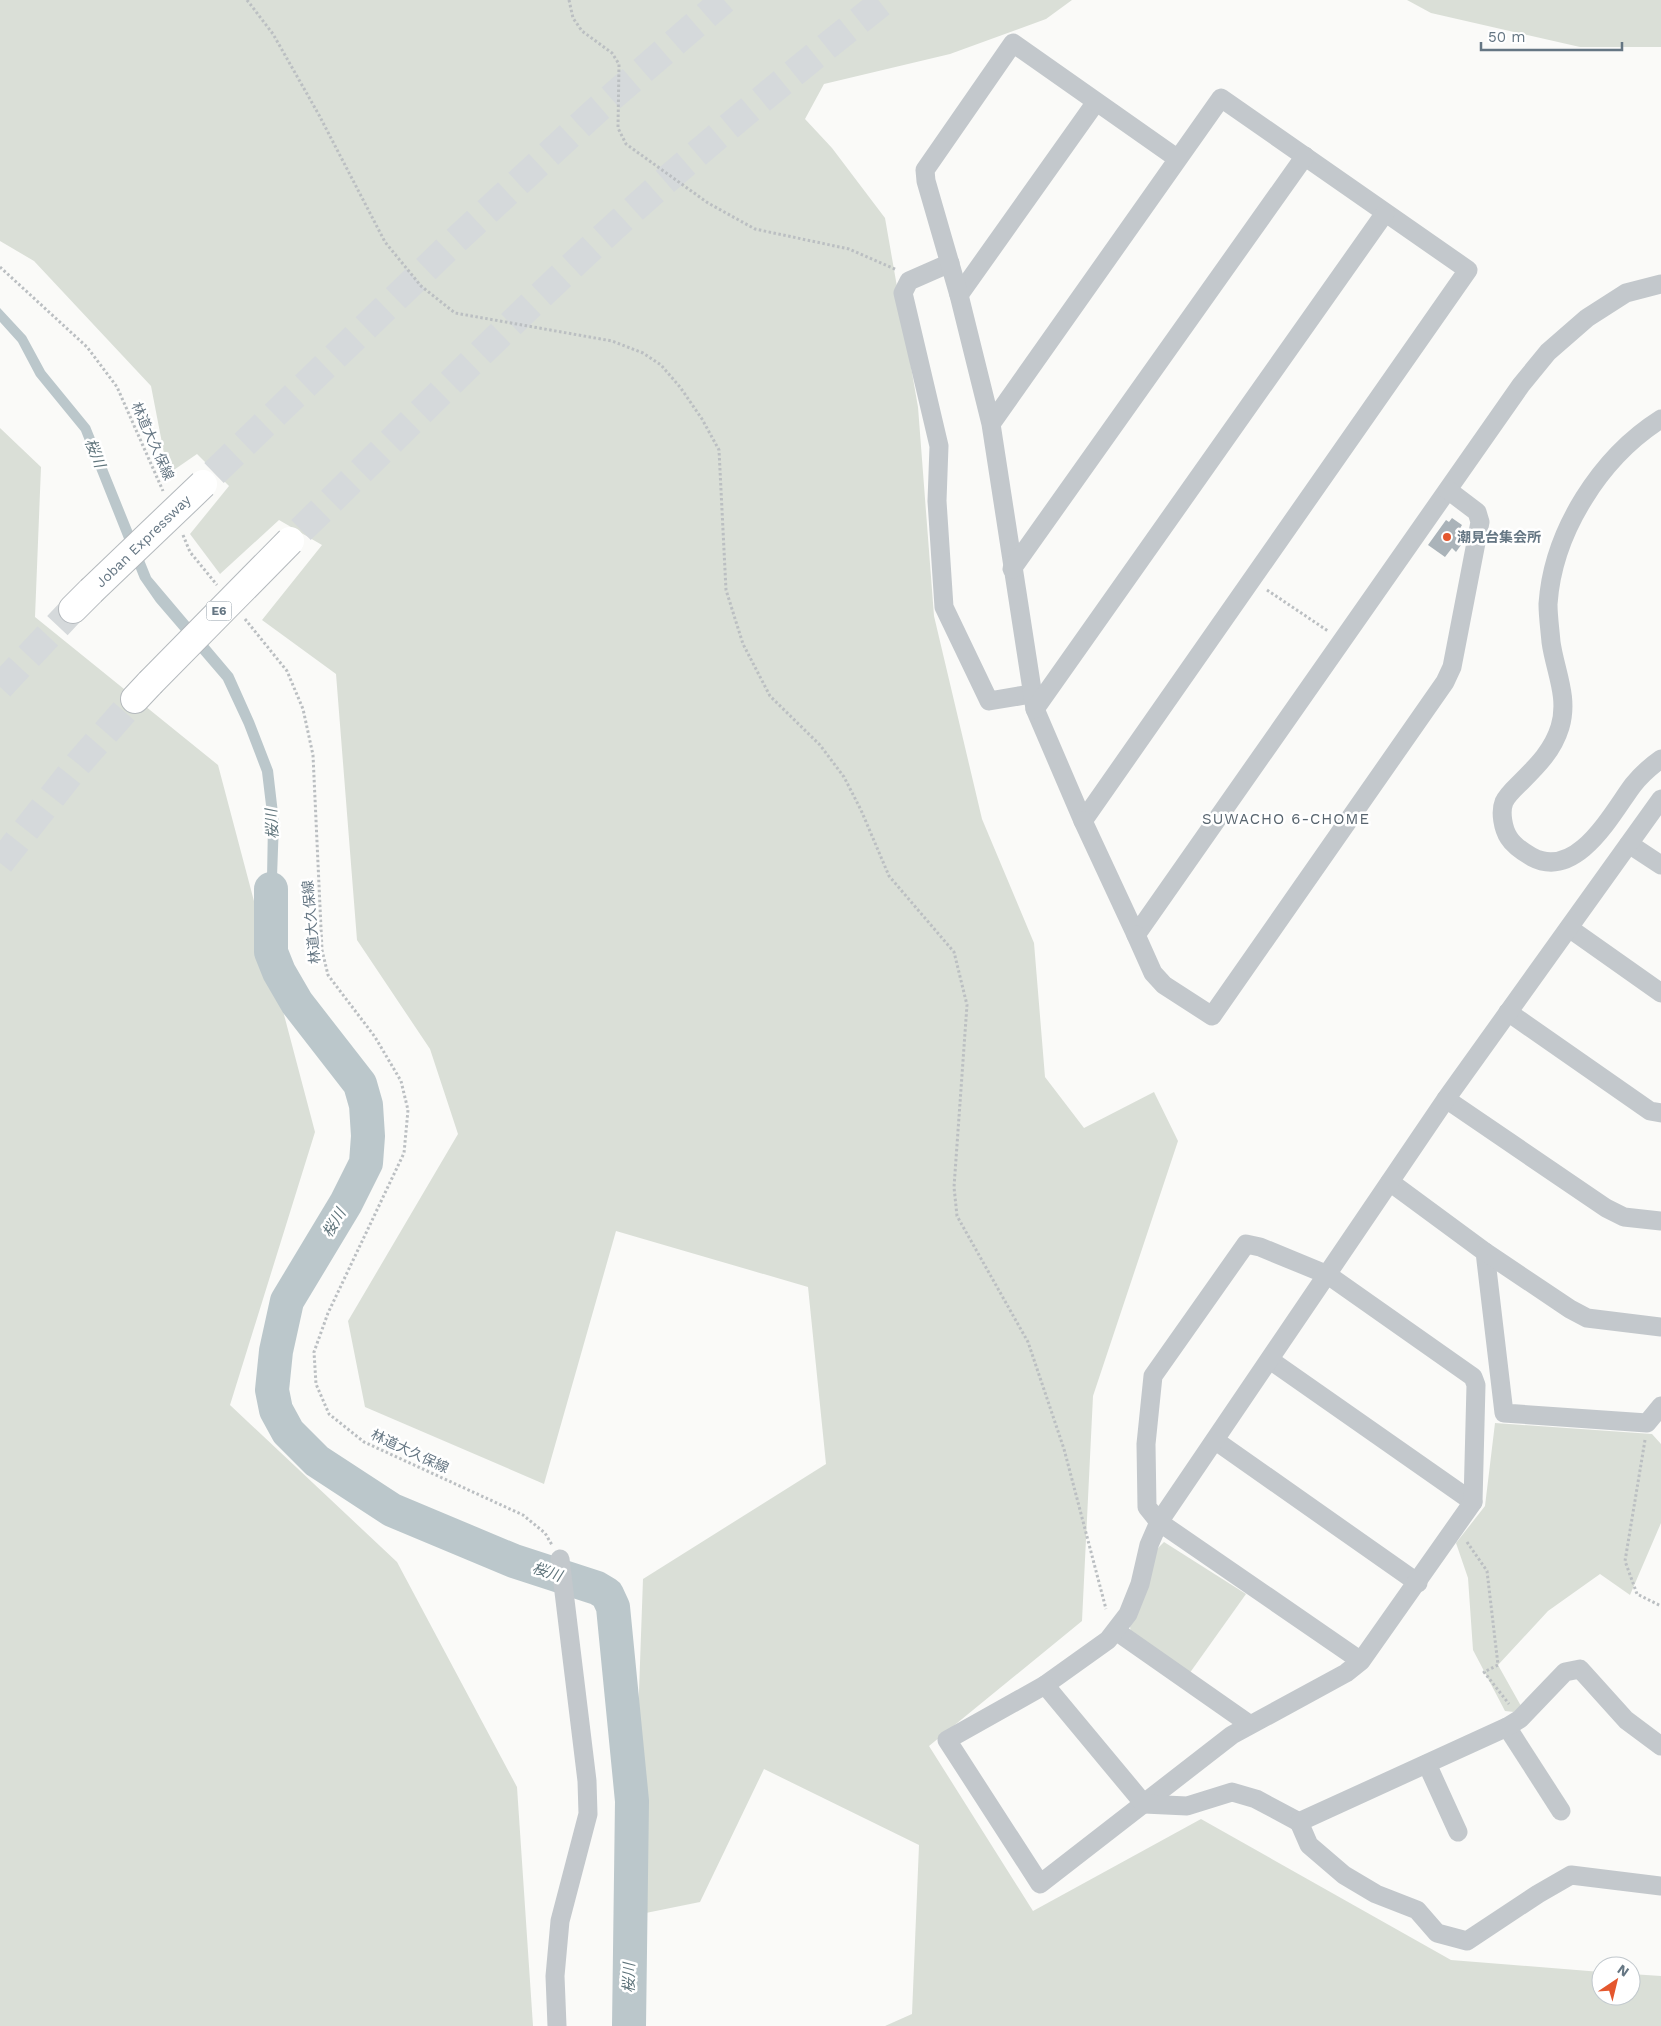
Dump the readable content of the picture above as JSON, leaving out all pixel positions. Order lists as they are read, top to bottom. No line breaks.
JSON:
{"streets":{"highway":["Joban Expressway","E6"],"path":["林道大久保線"]},"districts":["SUWACHO 6-CHOME"],"water":["桜川"],"places":["潮見台集会所"],"scale_bar":"50 m","north":"top right"}
